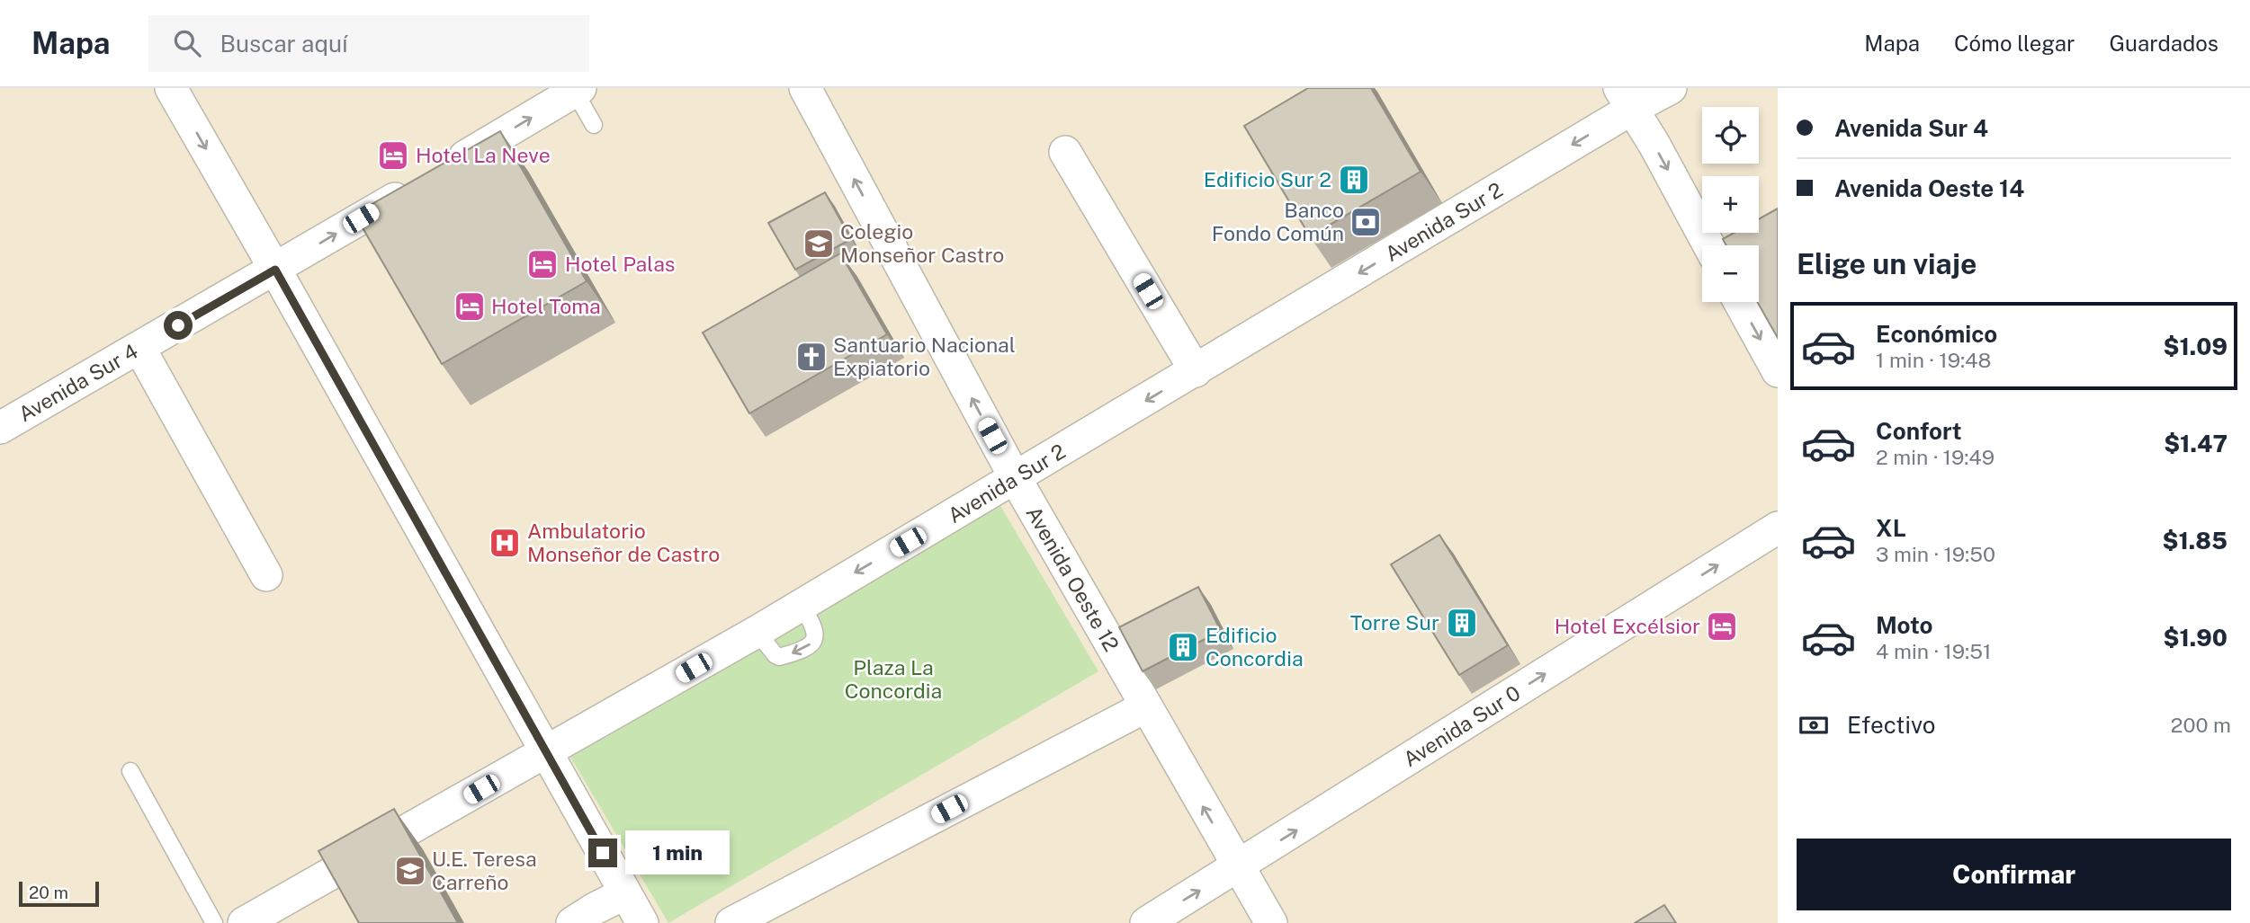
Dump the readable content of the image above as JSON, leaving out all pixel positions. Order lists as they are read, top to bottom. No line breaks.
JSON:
{"streets":{"street":["Avenida Sur 2","Avenida Sur 4","Avenida Oeste 12","Avenida Sur 0"]},"crossings":[["Avenida Sur 2","Avenida Oeste 12"],["Avenida Oeste 12","Avenida Sur 0"]],"one_way":["Avenida Sur 4","Avenida Sur 0"],"parks":["Plaza La Concordia"],"places":{"hotel":["Hotel La Neve","Hotel Palas","Hotel Toma","Hotel Excélsior"],"building":["Edificio Sur 2","Torre Sur","Edificio Concordia"],"bank":["Banco Fondo Común"],"school or university":["Colegio Monseñor Castro","U.E. Teresa Carreño"],"church":["Santuario Nacional Expiatorio"],"hospital":["Ambulatorio Monseñor de Castro"]},"scale_bar":"20 m","page":{"header":"Mapa","search":"Buscar aquí","nav":["Mapa","Cómo llegar","Guardados"],"banner":["Avenida Sur 4","Avenida Oeste 14"],"map_buttons":["+","−"],"heading":"Elige un viaje","list":[{"name":"Económico","note":"1 min · 19:48","value":"$1.09"},{"name":"Confort","note":"2 min · 19:49","value":"$1.47"},{"name":"XL","note":"3 min · 19:50","value":"$1.85"},{"name":"Moto","note":"4 min · 19:51","value":"$1.90"}],"pay":["Efectivo","200 m"],"buttons":"Confirmar","bubble":"1 min","scale":"20 m"}}
